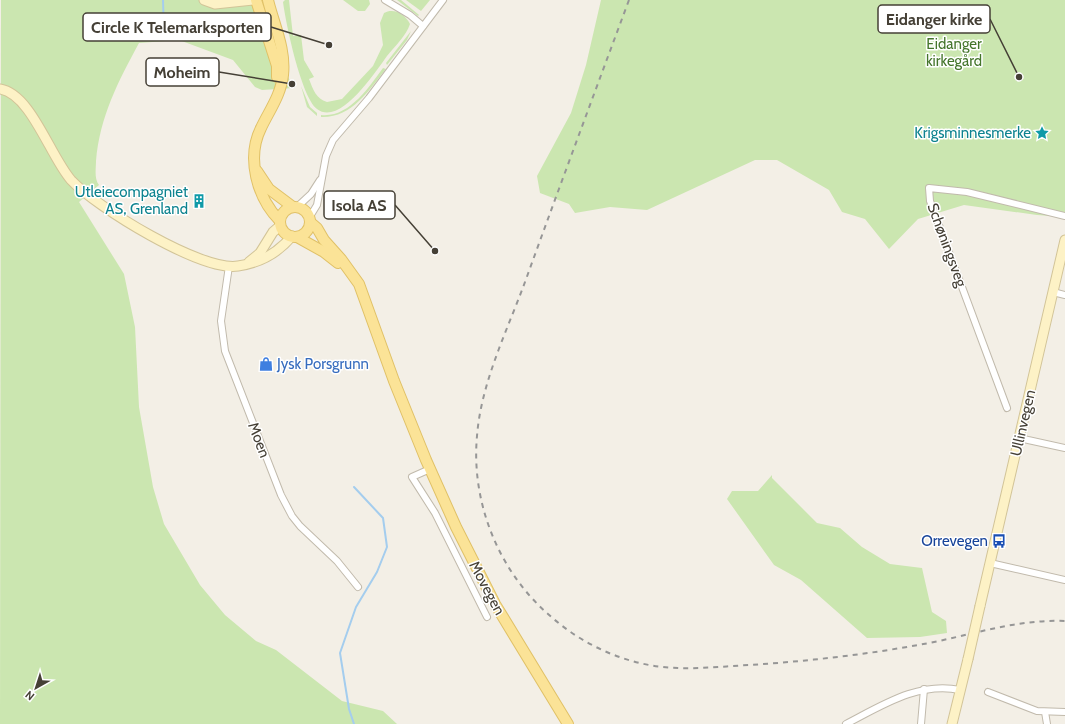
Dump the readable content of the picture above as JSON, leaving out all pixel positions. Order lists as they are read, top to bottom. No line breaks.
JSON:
{"streets":{"main road":["Ullinvegen","Movegen"],"street":["Schøningsveg","Moen"]},"parks":["Eidanger kirkegård"],"places":{"other":["Circle K Telemarksporten","Eidanger kirke","Moheim","Isola AS"],"place":["Krigsminnesmerke"],"building":["Utleiecompagniet AS, Grenland"],"shop":["Jysk Porsgrunn"],"bus stop":["Orrevegen"]},"north":"bottom left"}
